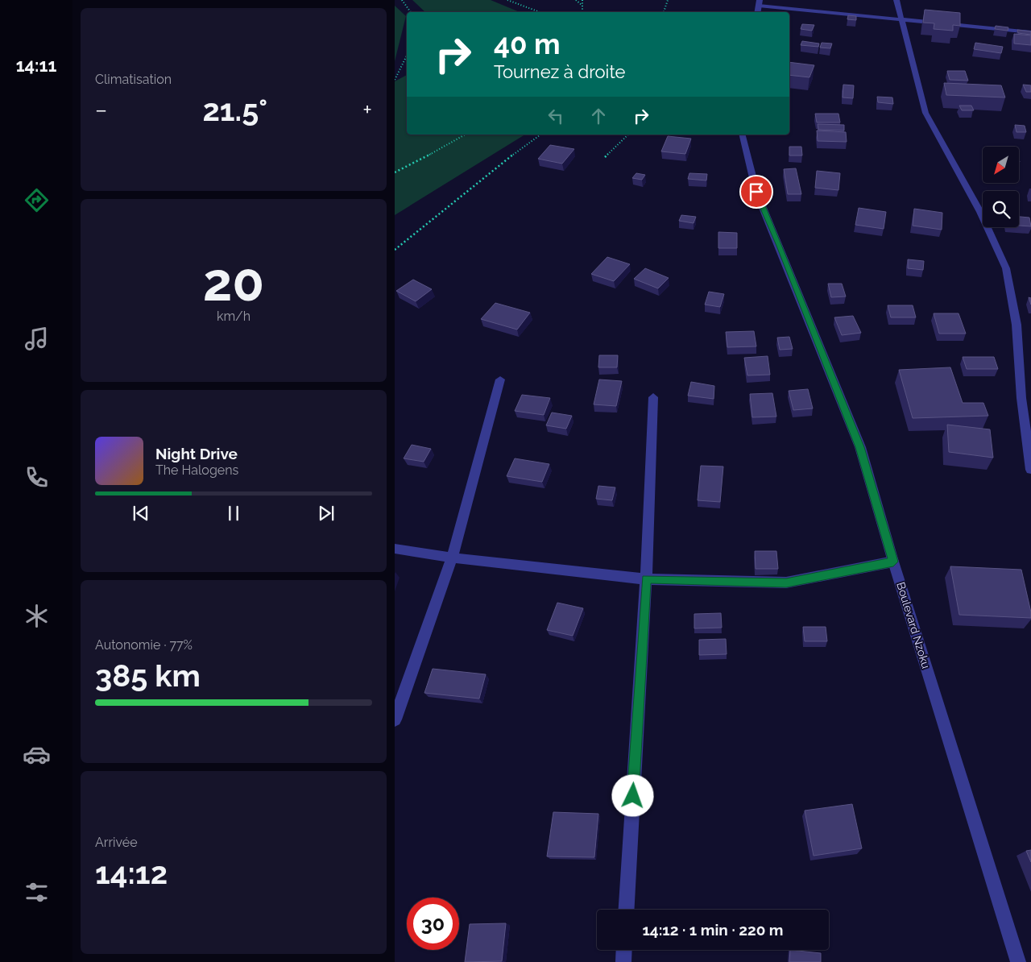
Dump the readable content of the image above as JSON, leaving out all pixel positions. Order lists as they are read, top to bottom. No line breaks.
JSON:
{"streets":{"street":["Boulevard Nzoku"]},"north":"bottom left","page":{"tabs":"14:11","tile":["Climatisation",["20","km/h"],["Autonomie · 77%","385 km"],["Arrivée","14:12"]],"turn":["40 m","Tournez à droite"],"heat":["−","21.5°","+"],"song":["Night Drive","The Halogens"],"limit":"30","trip":"14:12 · 1 min · 220 m"}}
